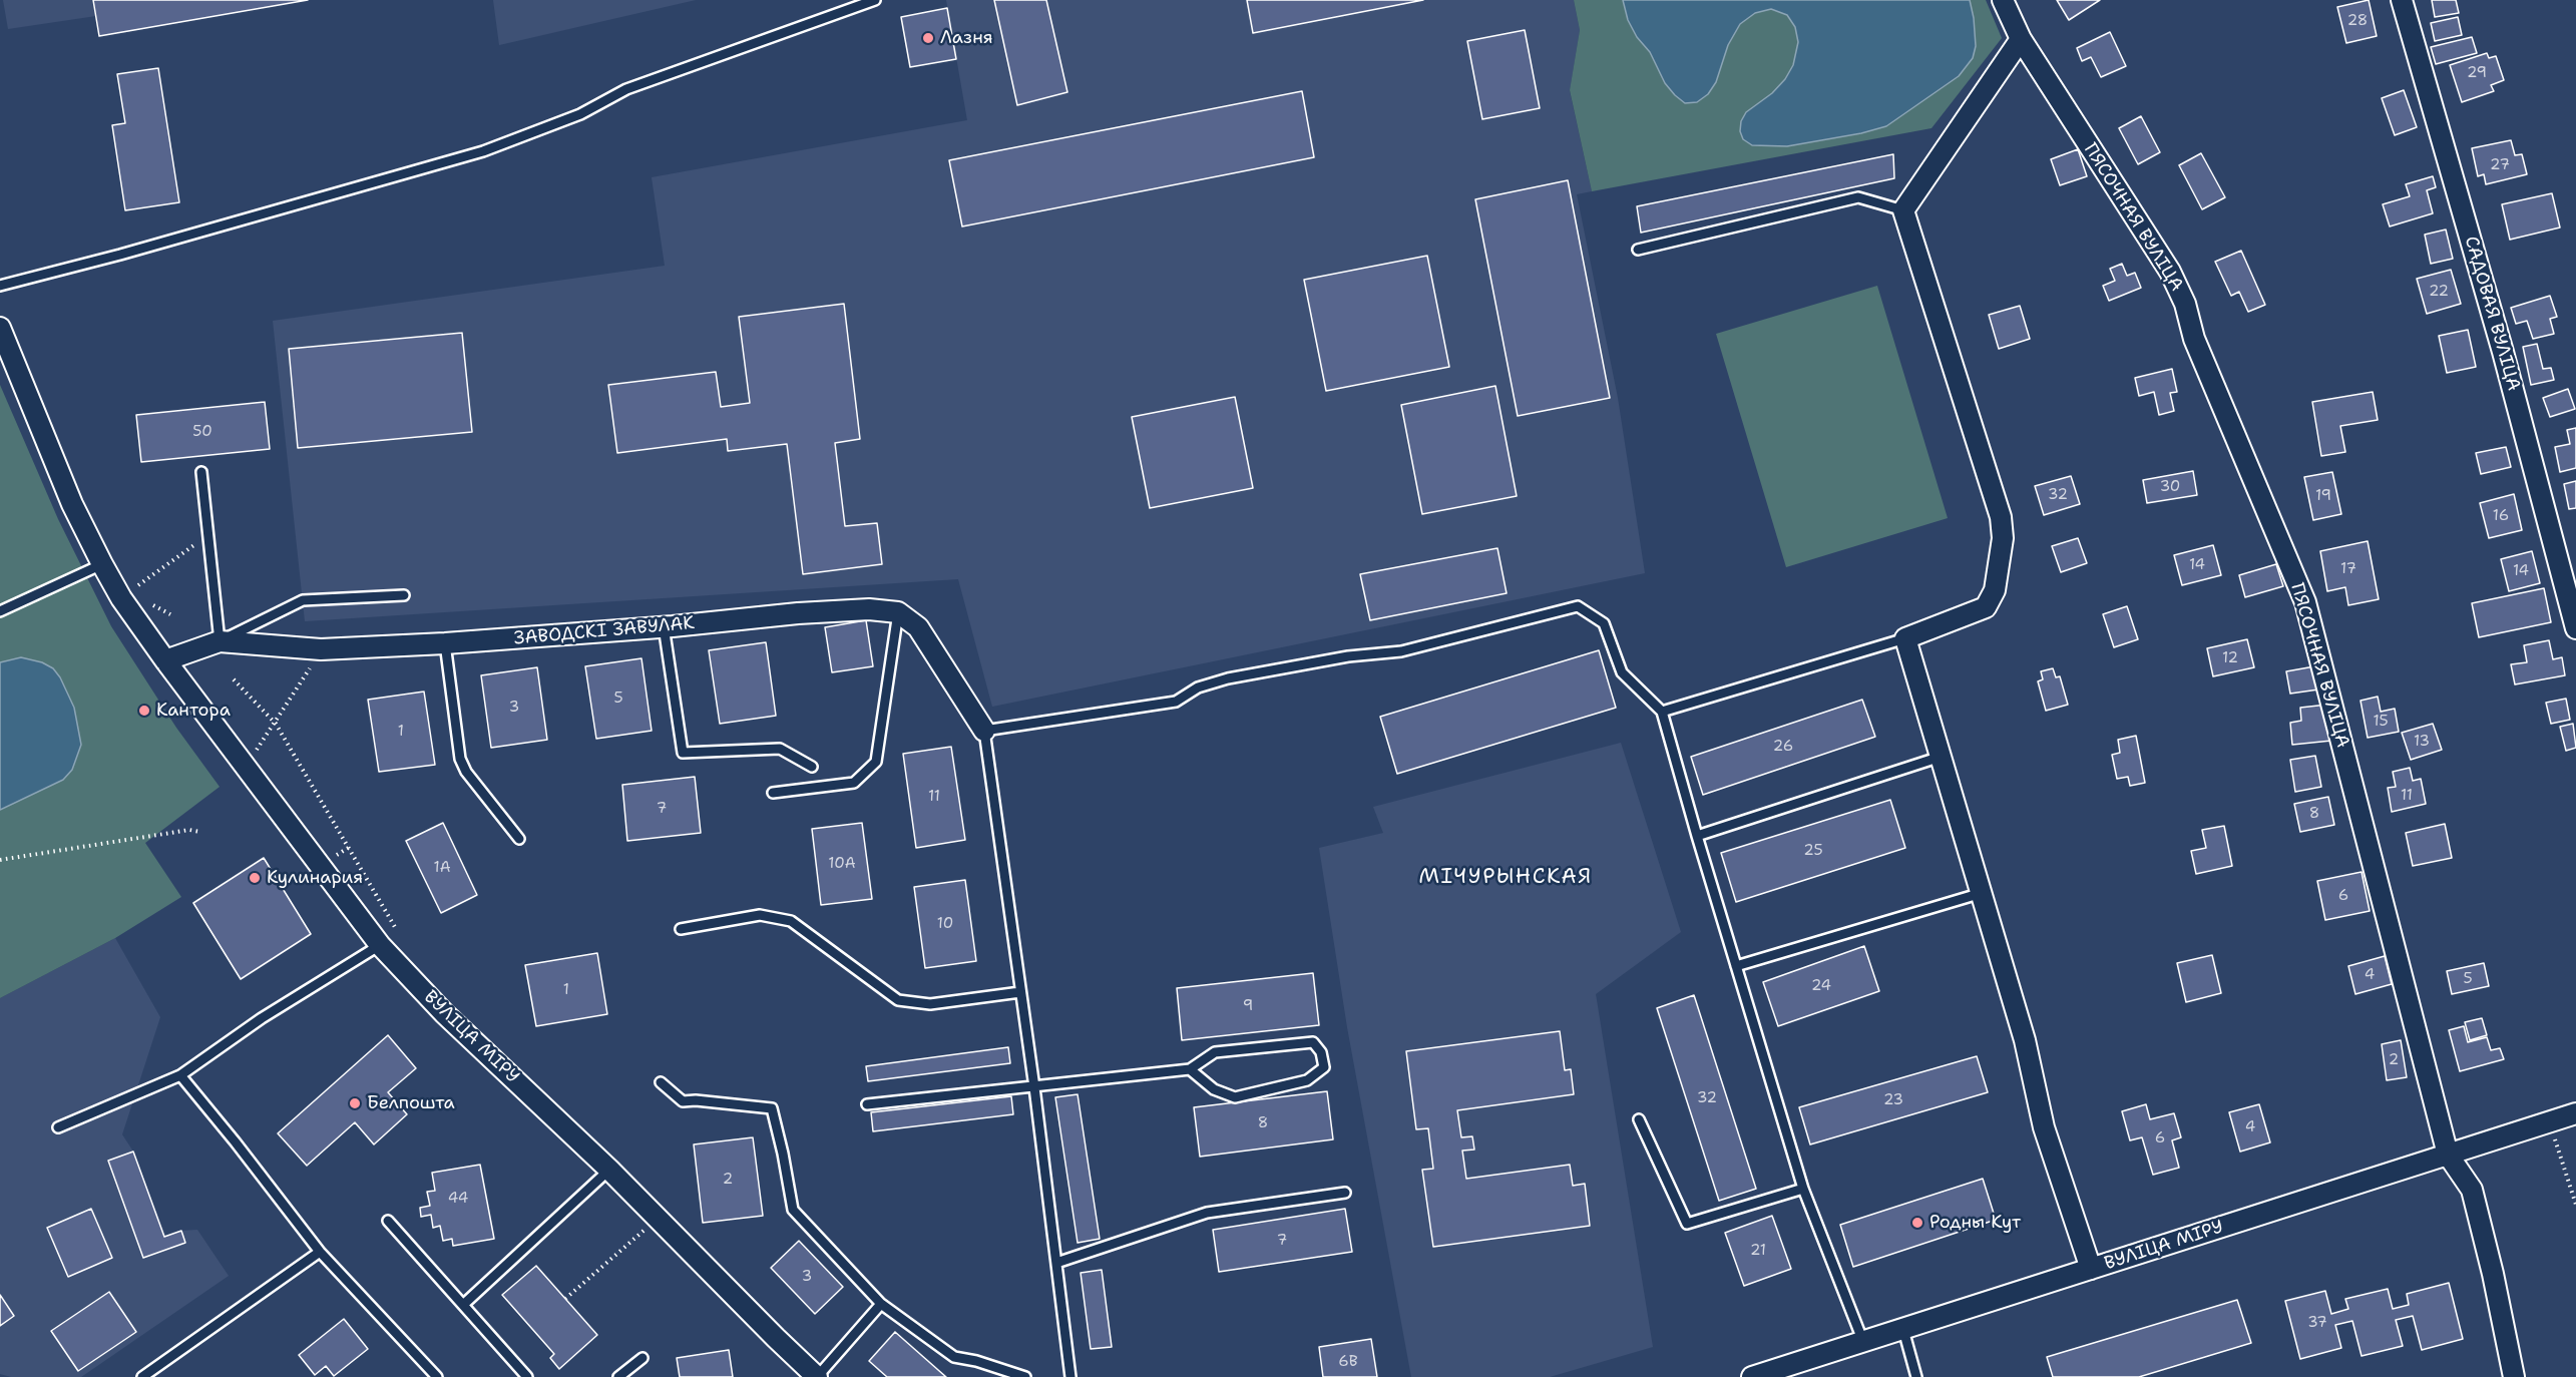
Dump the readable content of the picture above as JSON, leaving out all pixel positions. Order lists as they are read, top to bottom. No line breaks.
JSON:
{"streets":{"street":["ПЯСОЧНАЯ ВУЛІЦА","САДОВАЯ ВУЛІЦА","ЗАВОДСКІ ЗАВУЛАК","ВУЛІЦА МІРУ"]},"crossings":[["ПЯСОЧНАЯ ВУЛІЦА","ВУЛІЦА МІРУ"],["ЗАВОДСКІ ЗАВУЛАК","ВУЛІЦА МІРУ"]],"districts":["МІЧУРЫНСКАЯ"],"places":["Лазня","Кантора","Кулинария","Белпошта","Родны Кут"],"house_numbers":["28","29","27","22","50","30","32","19","16","14","17","14","12","5","3","15","1","13","26","11","11","7","8","25","10А","1А","6","10","4","5","24","1","9","2","32","23","8","4","6","2","44","7","21","3","37","6В"]}
